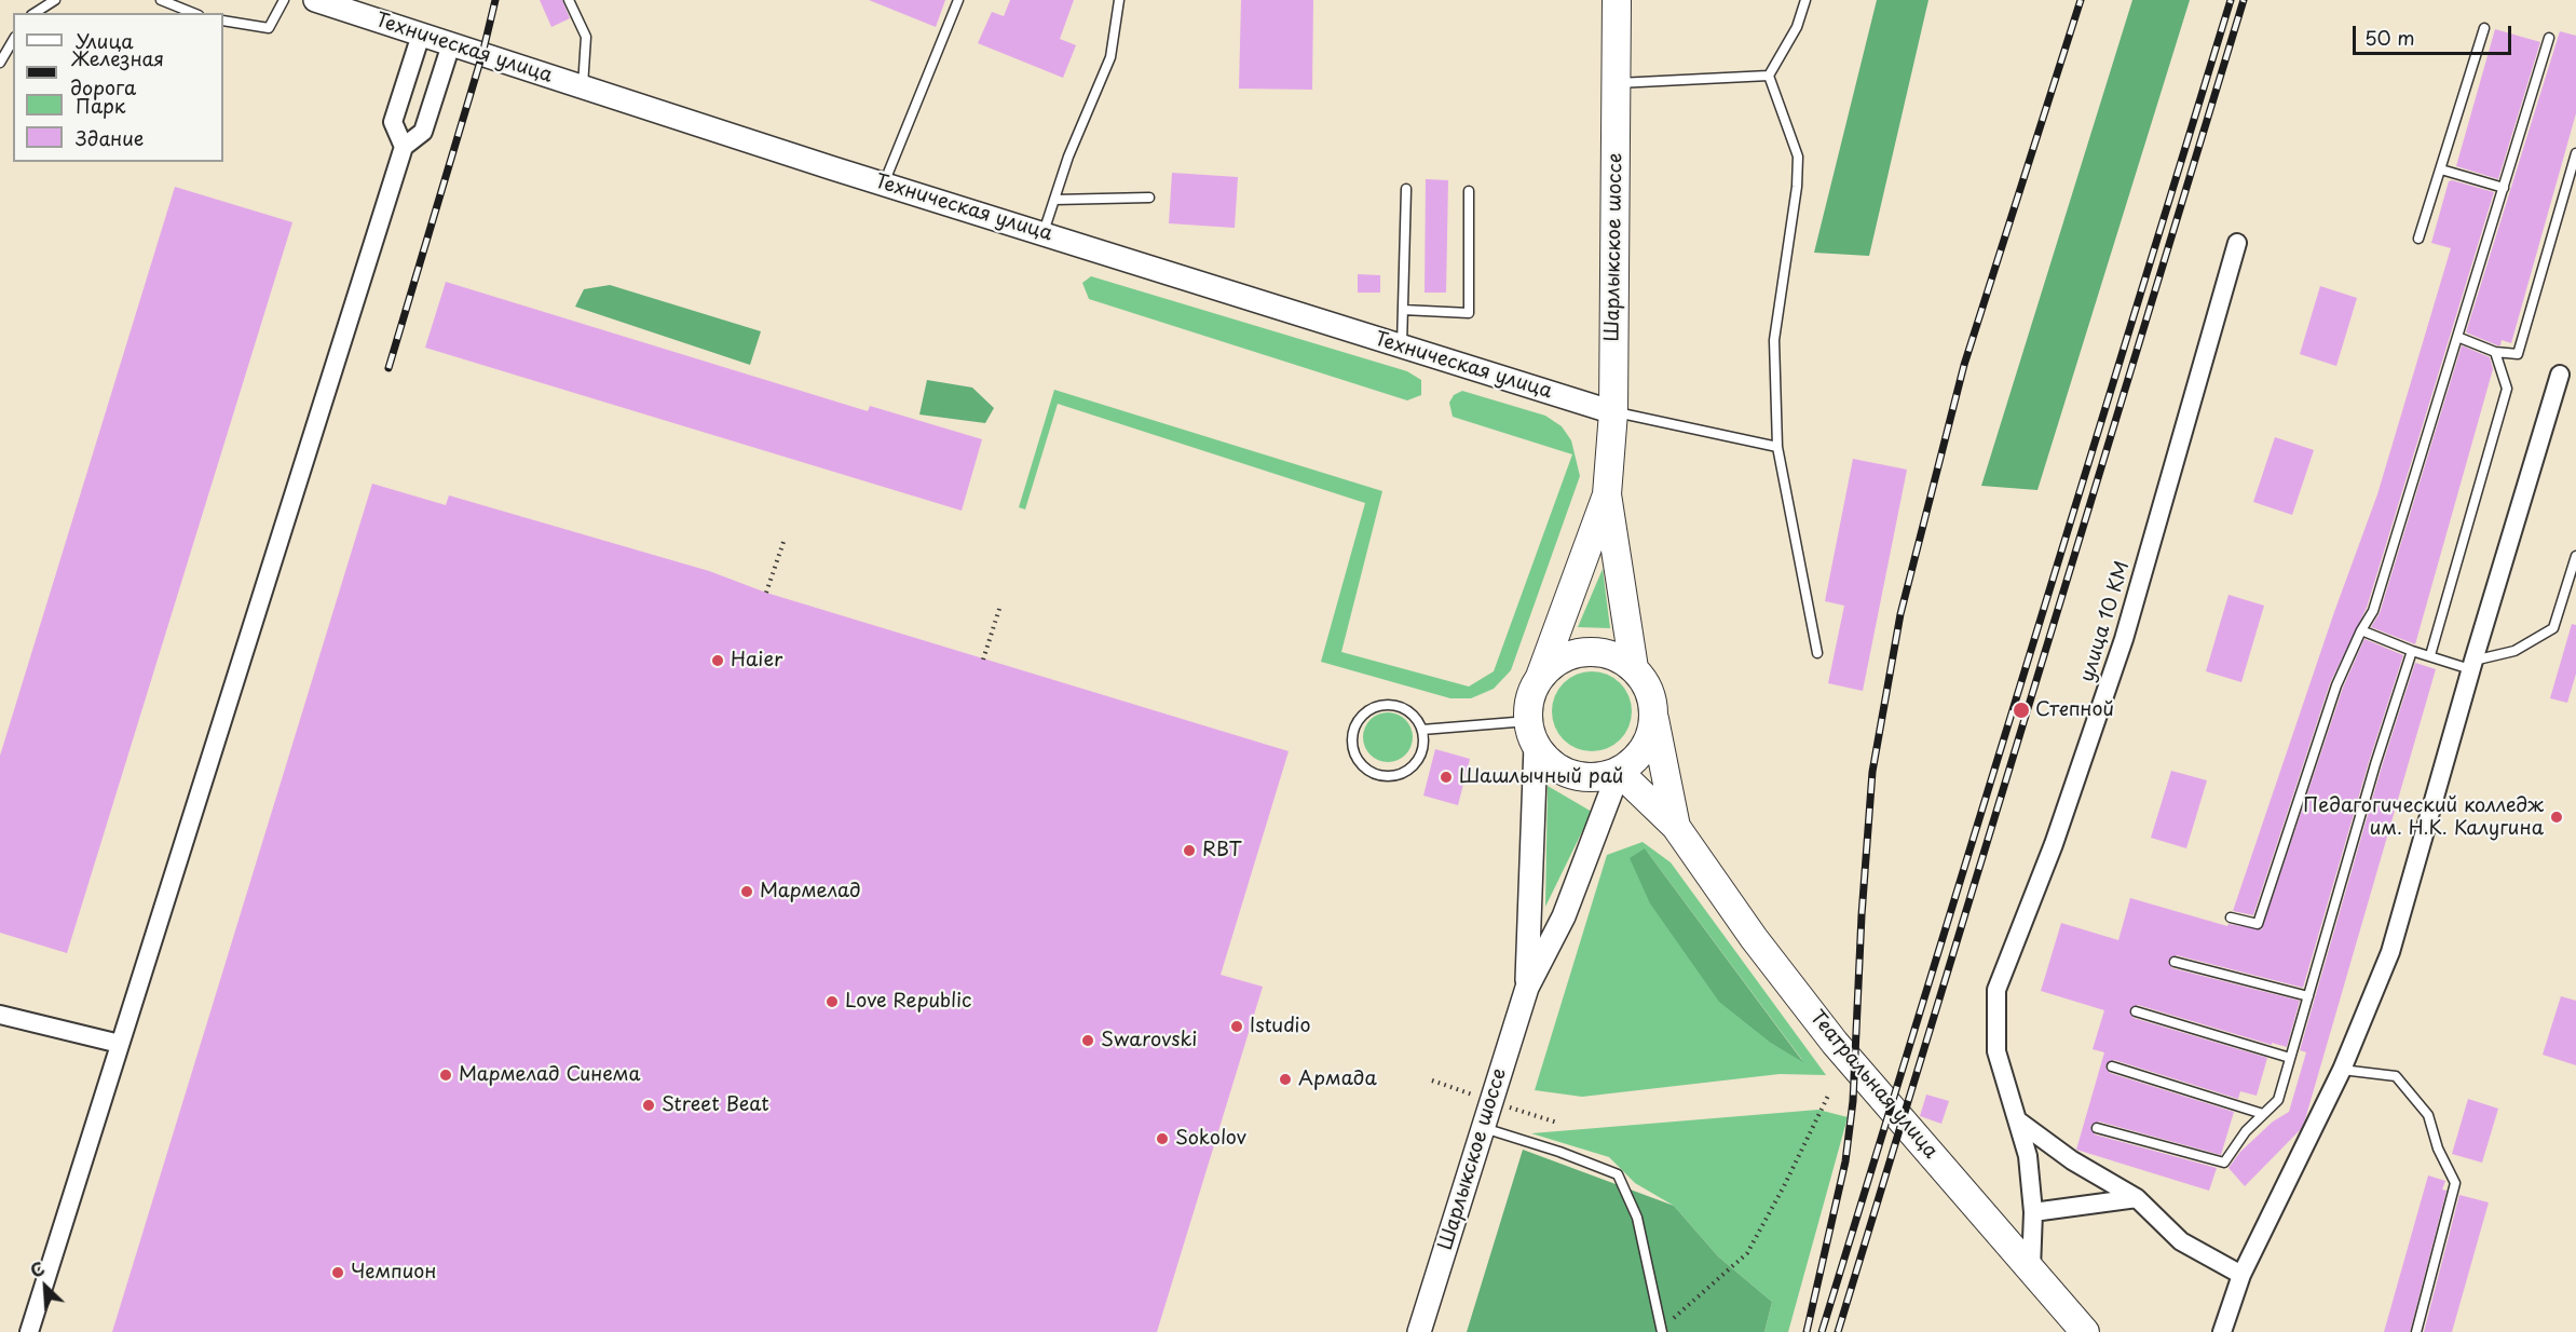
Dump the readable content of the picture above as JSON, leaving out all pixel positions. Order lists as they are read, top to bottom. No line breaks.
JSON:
{"streets":{"main road":["Шарлыкское шоссе","Театральная улица"],"street":["Техническая улица","улица 10 КМ"]},"crossings":[["Техническая улица","Шарлыкское шоссе"],["Шарлыкское шоссе","Театральная улица"],["улица 10 КМ","Театральная улица"]],"places":["Haier","Степной","Шашлычный рай","Педагогический колледж им. Н.К. Калугина","RBT","Мармелад","Love Republic","Istudio","Swarovski","Мармелад Синема","Армада","Street Beat","Sokolov","Чемпион"],"legend":["Улица","Железная дорога","Парк","Здание"],"scale_bar":"50 m","north":"top left"}
